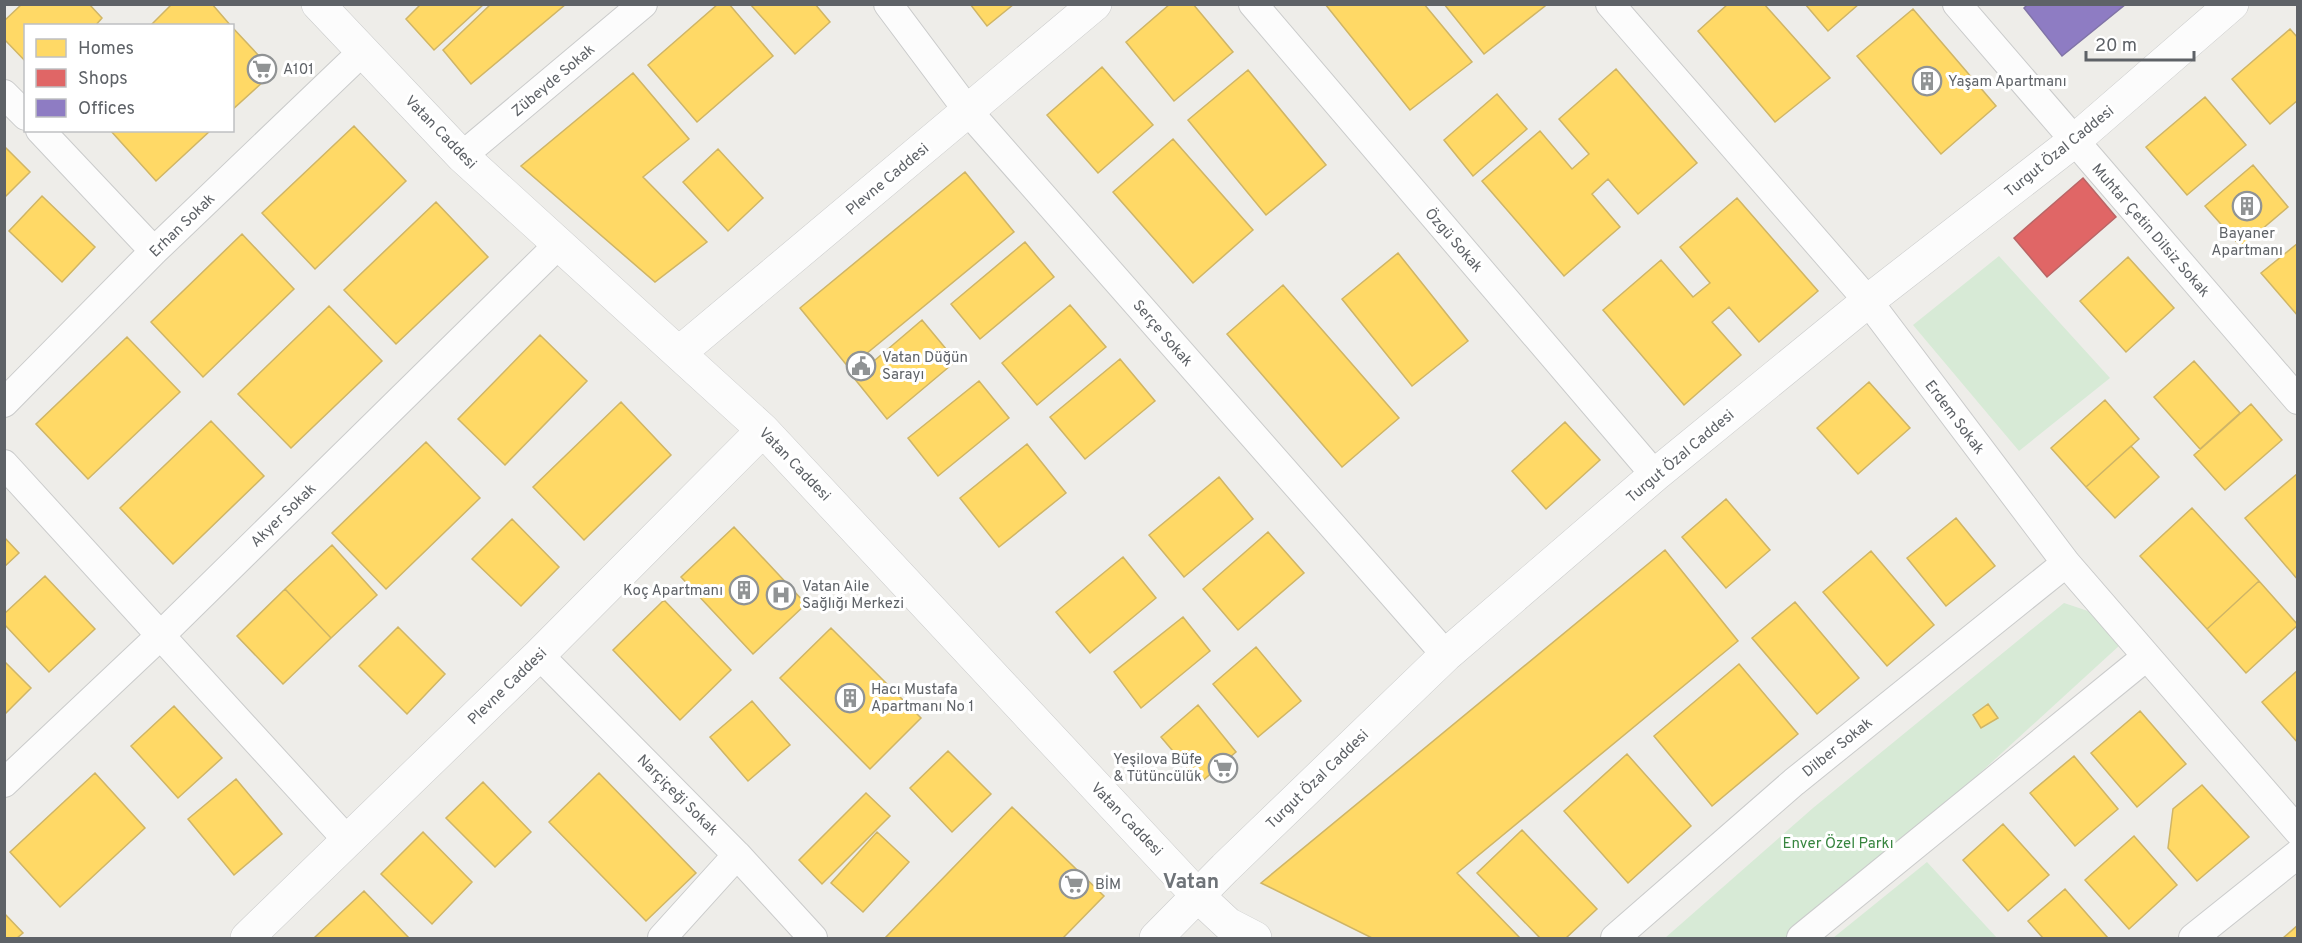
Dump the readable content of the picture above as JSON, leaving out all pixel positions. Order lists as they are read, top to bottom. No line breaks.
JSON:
{"streets":{"street":["Zübeyde Sokak","Vatan Caddesi","Turgut Özal Caddesi","Plevne Caddesi","Erhan Sokak","Muhtar Çetin Dilsiz Sokak","Özgü Sokak","Serçe Sokak","Erdem Sokak","Akyer Sokak","Dilber Sokak","Narçiçeği Sokak"]},"crossings":[["Zübeyde Sokak","Vatan Caddesi"],["Vatan Caddesi","Turgut Özal Caddesi"],["Vatan Caddesi","Plevne Caddesi"],["Vatan Caddesi","Erhan Sokak"],["Vatan Caddesi","Akyer Sokak"],["Turgut Özal Caddesi","Muhtar Çetin Dilsiz Sokak"],["Turgut Özal Caddesi","Özgü Sokak"],["Turgut Özal Caddesi","Serçe Sokak"],["Turgut Özal Caddesi","Erdem Sokak"],["Plevne Caddesi","Serçe Sokak"],["Plevne Caddesi","Narçiçeği Sokak"],["Erdem Sokak","Dilber Sokak"]],"districts":["Vatan"],"parks":["Enver Özel Parkı"],"places":{"supermarket":["A101","Yeşilova Büfe & Tütüncülük","BİM"],"building":["Yaşam Apartmanı","Bayaner Apartmanı","Koç Apartmanı","Hacı Mustafa Apartmanı No 1"],"public building":["Vatan Düğün Sarayı"],"hospital":["Vatan Aile Sağlığı Merkezi"]},"legend":["Homes","Shops","Offices"],"scale_bar":"20 m"}
